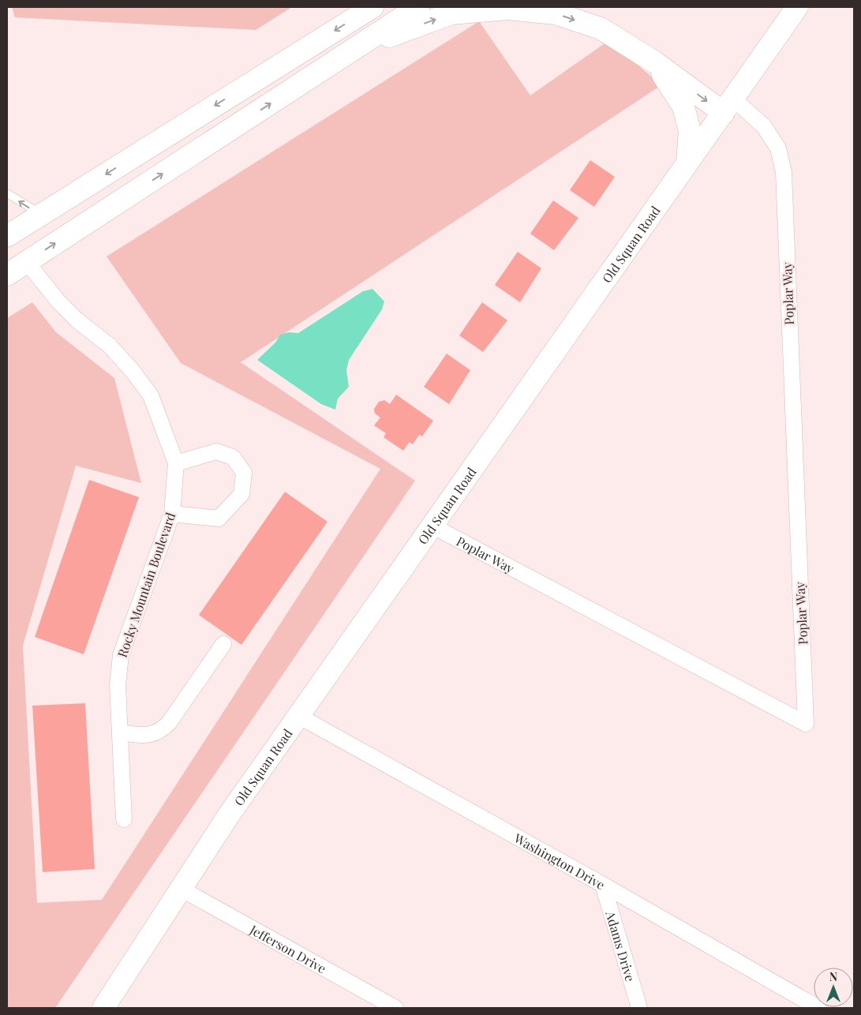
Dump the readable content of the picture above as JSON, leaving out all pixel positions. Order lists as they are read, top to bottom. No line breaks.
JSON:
{"streets":{"main road":["Old Squan Road"],"street":["Poplar Way","Rocky Mountain Boulevard","Washington Drive","Adams Drive","Jefferson Drive"]},"crossings":[["Old Squan Road","Poplar Way"],["Old Squan Road","Washington Drive"],["Old Squan Road","Jefferson Drive"],["Washington Drive","Adams Drive"]],"north":"top"}
